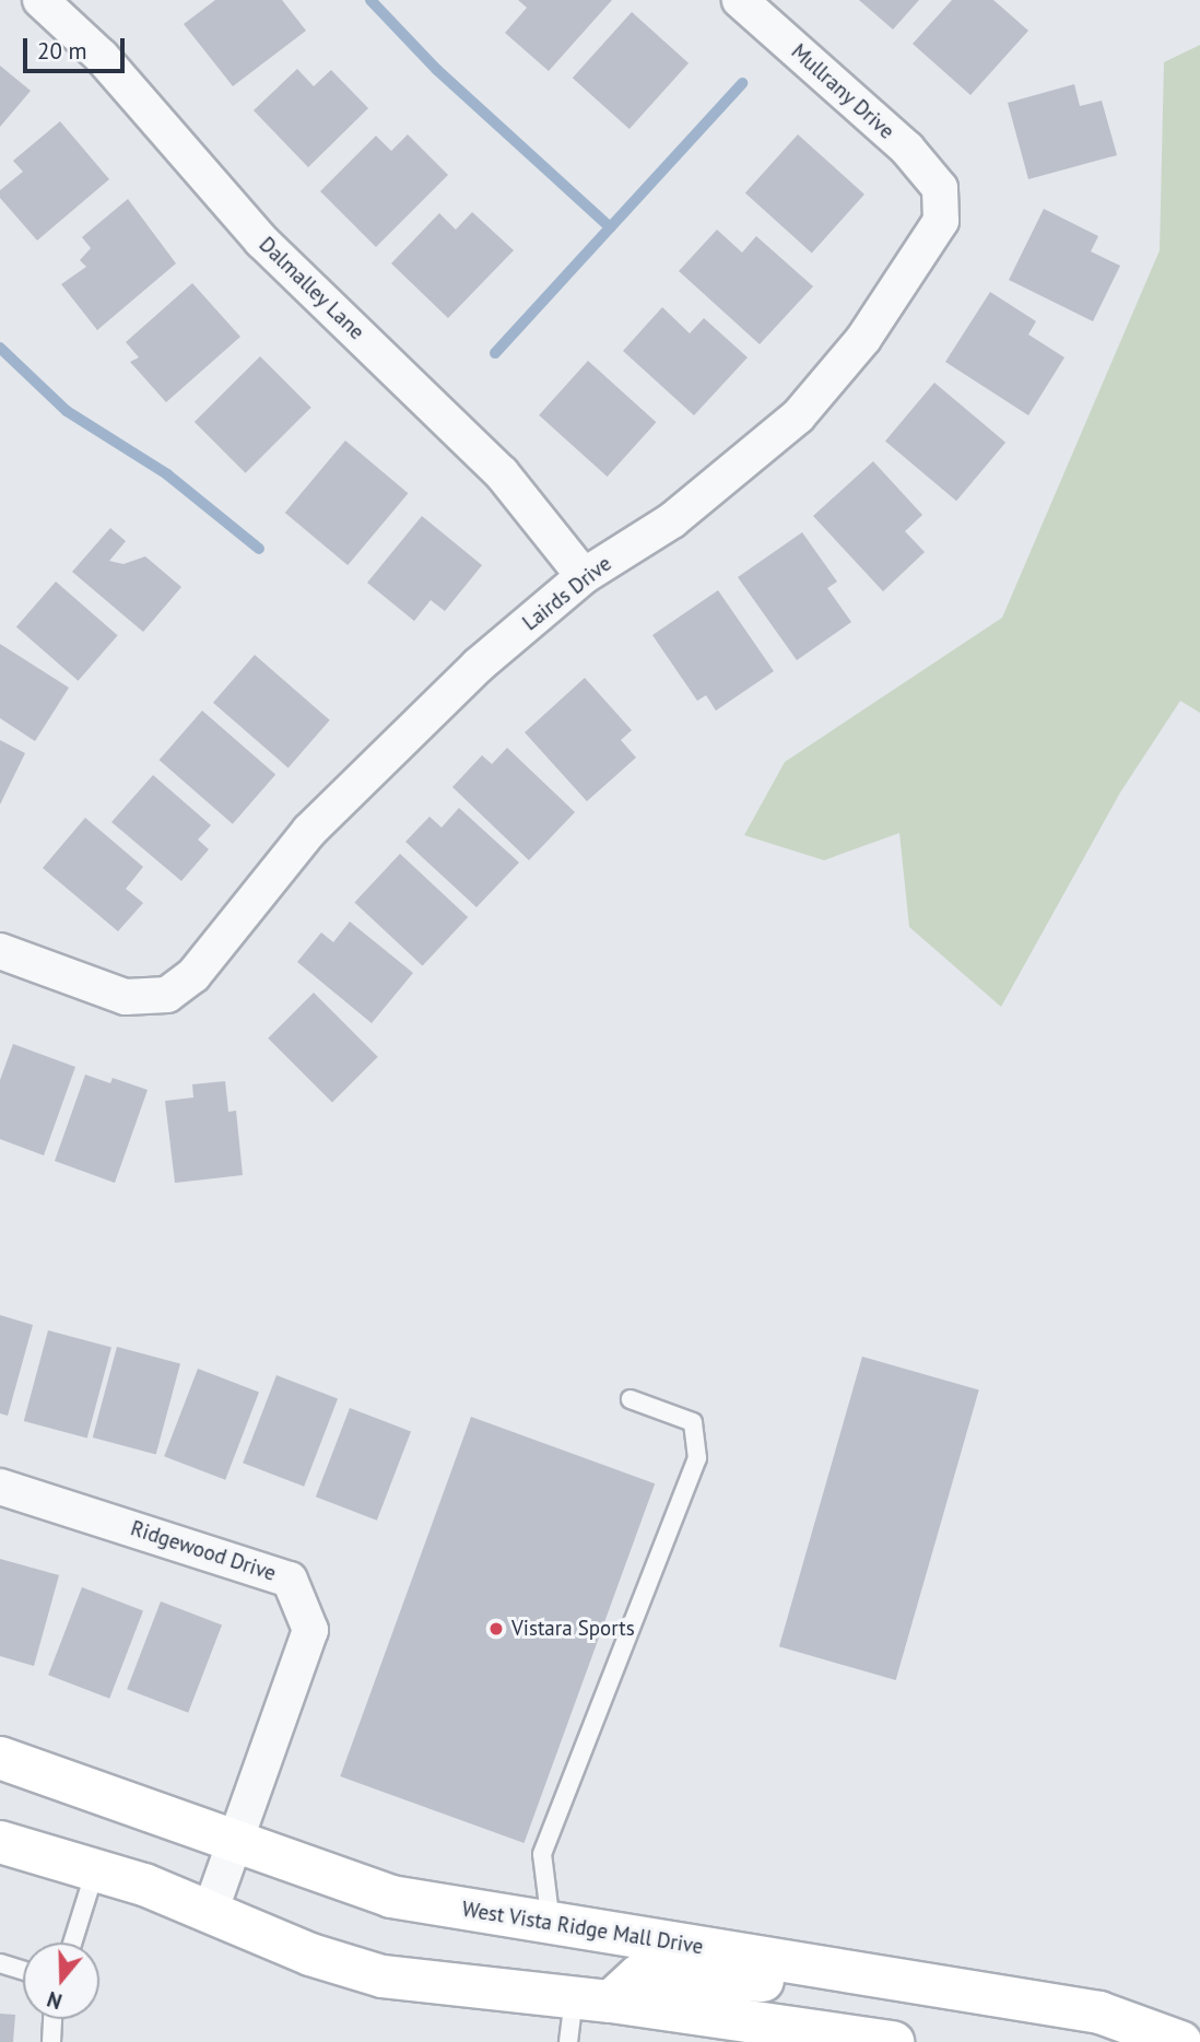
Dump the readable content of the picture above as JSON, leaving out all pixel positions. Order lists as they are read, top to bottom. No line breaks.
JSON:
{"streets":{"main road":["West Vista Ridge Mall Drive"],"street":["Mullrany Drive","Dalmalley Lane","Lairds Drive","Ridgewood Drive"]},"crossings":[["Mullrany Drive","Lairds Drive"],["Dalmalley Lane","Lairds Drive"],["Ridgewood Drive","West Vista Ridge Mall Drive"]],"places":["Vistara Sports"],"scale_bar":"20 m","north":"bottom"}
